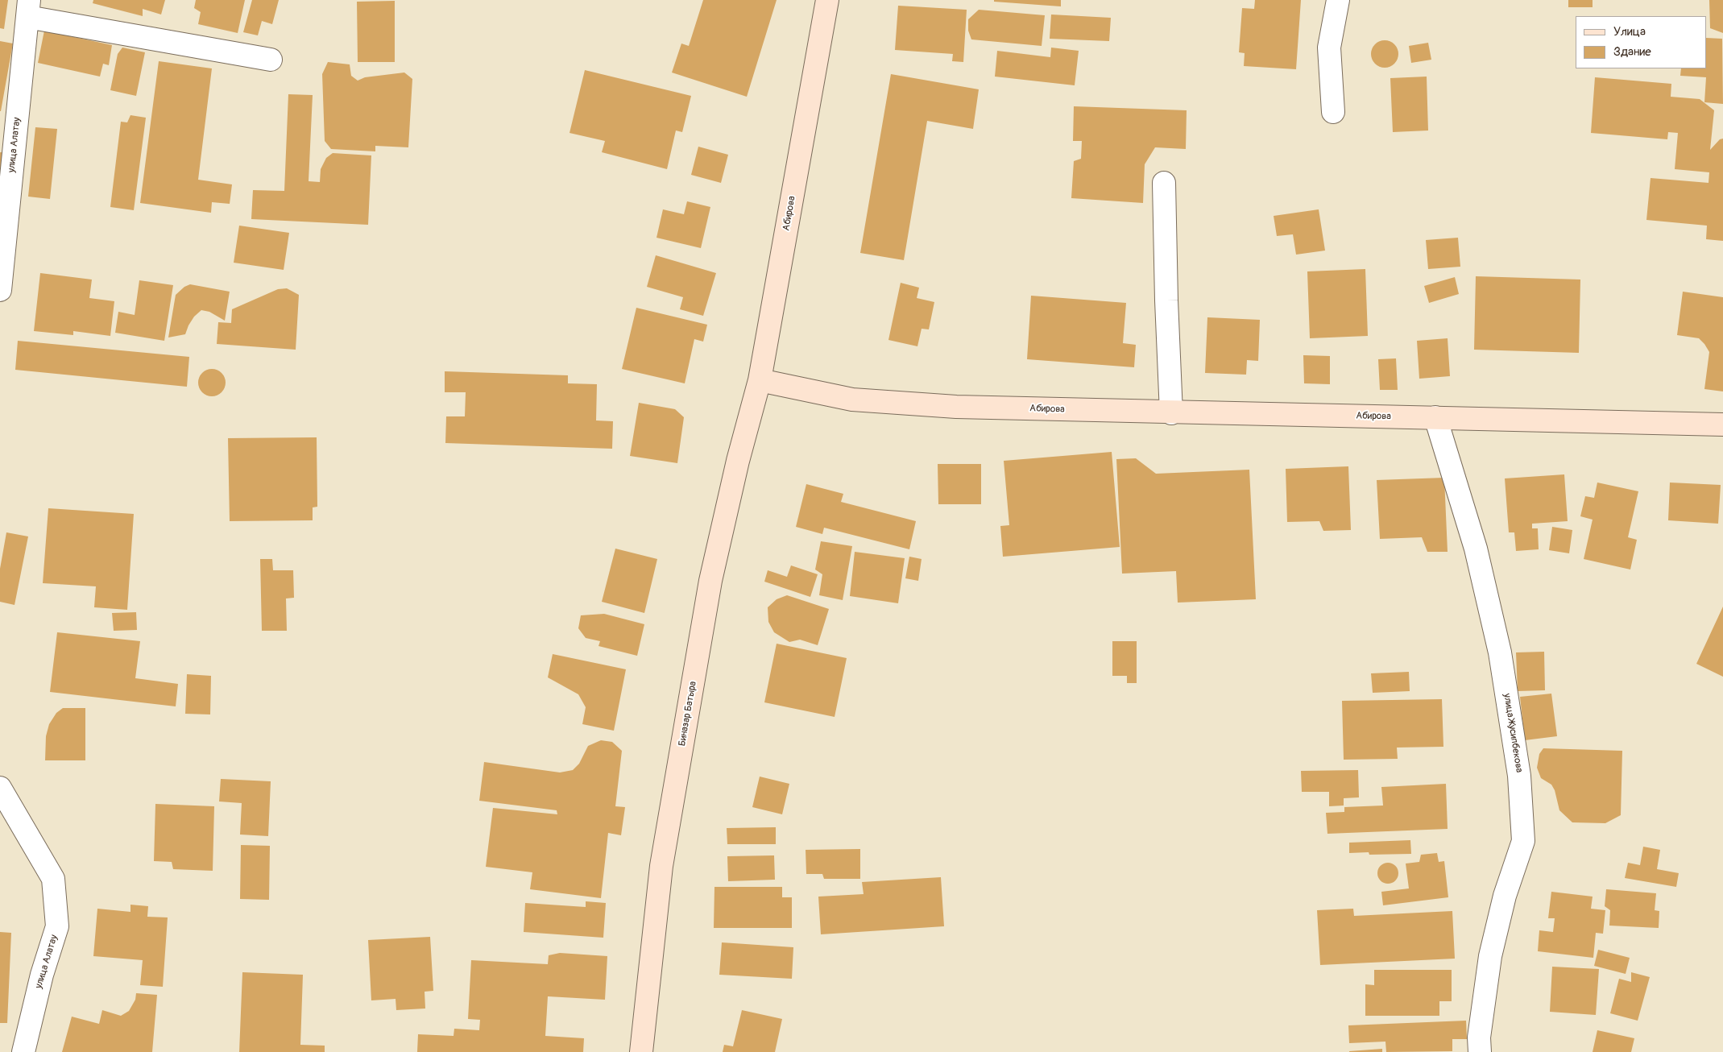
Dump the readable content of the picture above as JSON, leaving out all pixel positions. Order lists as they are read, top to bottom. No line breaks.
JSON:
{"streets":{"main road":["Абирова","Биназар Батыра"],"street":["улица Алатау","улица Жусипбекова"]},"crossings":[["Абирова","Биназар Батыра"],["Абирова","улица Жусипбекова"]],"legend":["Улица","Здание"]}
